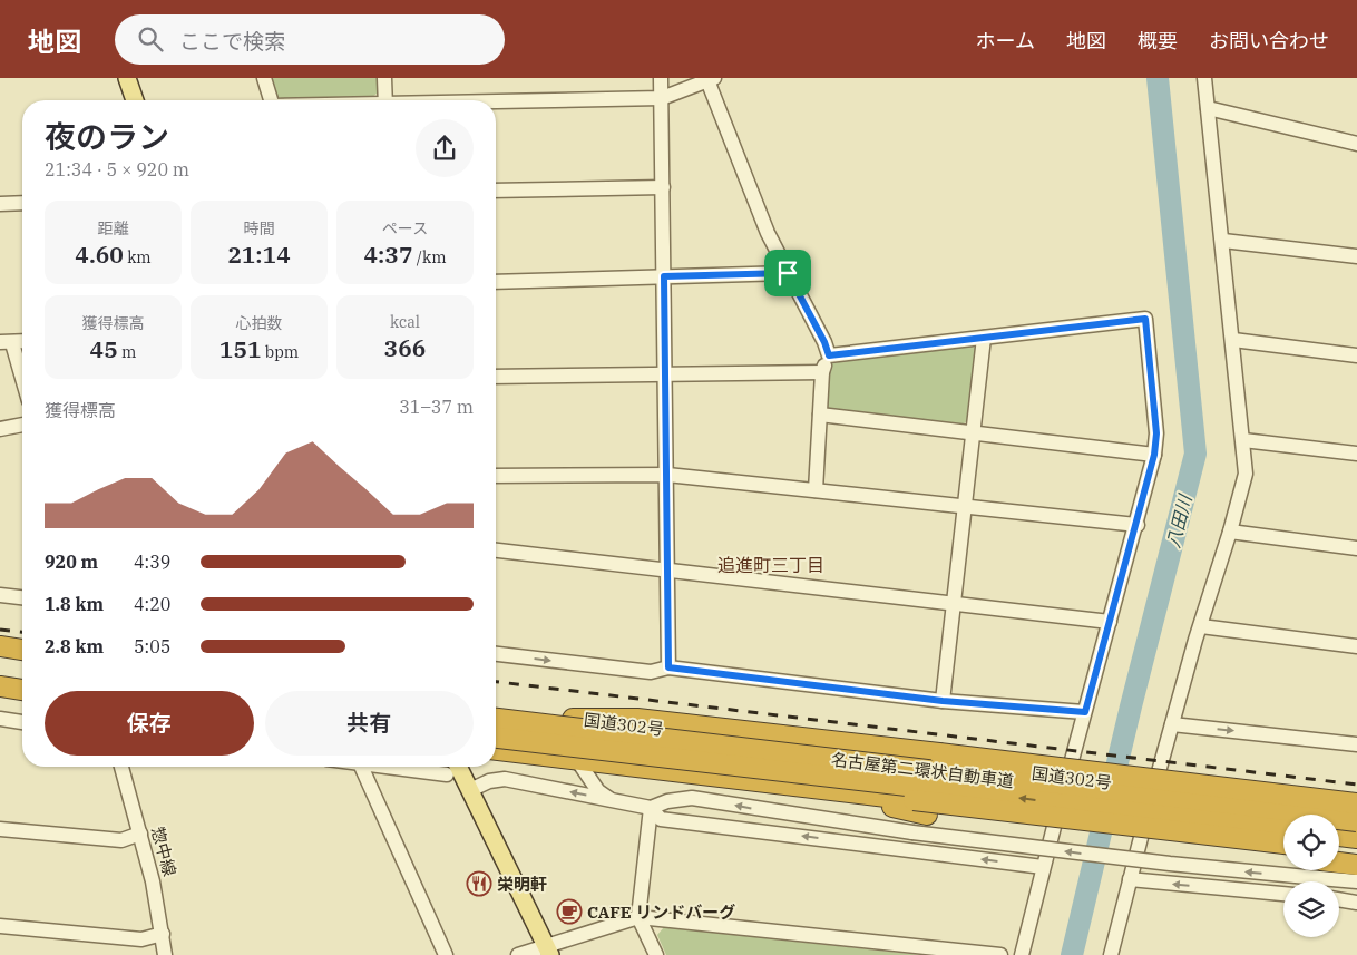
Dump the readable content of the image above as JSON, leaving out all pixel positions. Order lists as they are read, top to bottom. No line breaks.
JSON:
{"streets":{"highway":["国道302号","名古屋第二環状自動車道"],"street":["惣中線"]},"districts":["追進町三丁目"],"water":["八田川"],"places":{"restaurant":["栄明軒"],"cafe":["CAFE リンドバーグ"]},"page":{"header":"地図","search":"ここで検索","nav":["ホーム","地図","概要","お問い合わせ"],"heading":["夜のラン","21:34 · 5 × 920 m"],"stats":[["距離","4.60 km"],["時間","21:14"],["ペース","4:37 /km"],["獲得標高","45 m"],["心拍数","151 bpm"],["kcal","366"]],"chart":["獲得標高","31–37 m"],"list":[{"name":"920 m","note":"4:39"},{"name":"1.8 km","note":"4:20"},{"name":"2.8 km","note":"5:05"}],"buttons":["保存","共有"]}}
